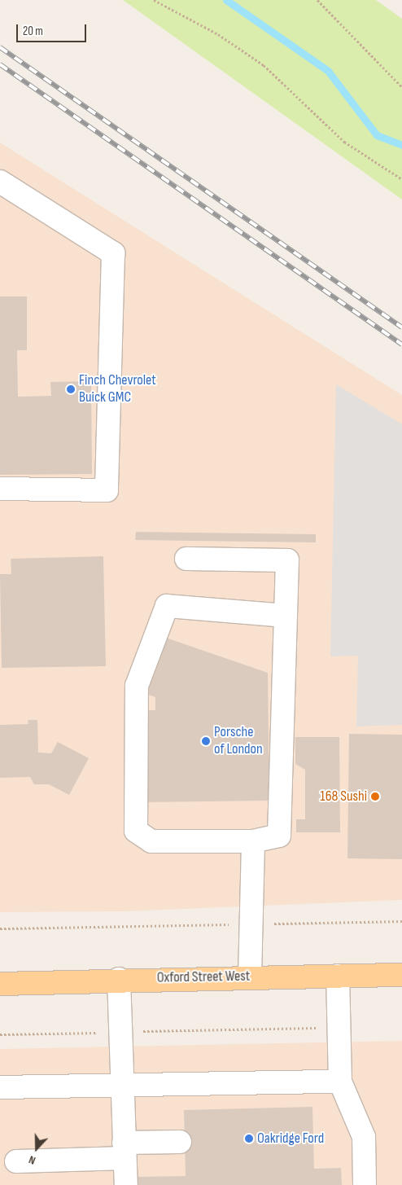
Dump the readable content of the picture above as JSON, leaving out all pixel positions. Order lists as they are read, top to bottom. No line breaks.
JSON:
{"streets":{"main road":["Oxford Street West"]},"places":["Finch Chevrolet Buick GMC","Porsche of London","168 Sushi","Oakridge Ford"],"scale_bar":"20 m","north":"bottom"}
